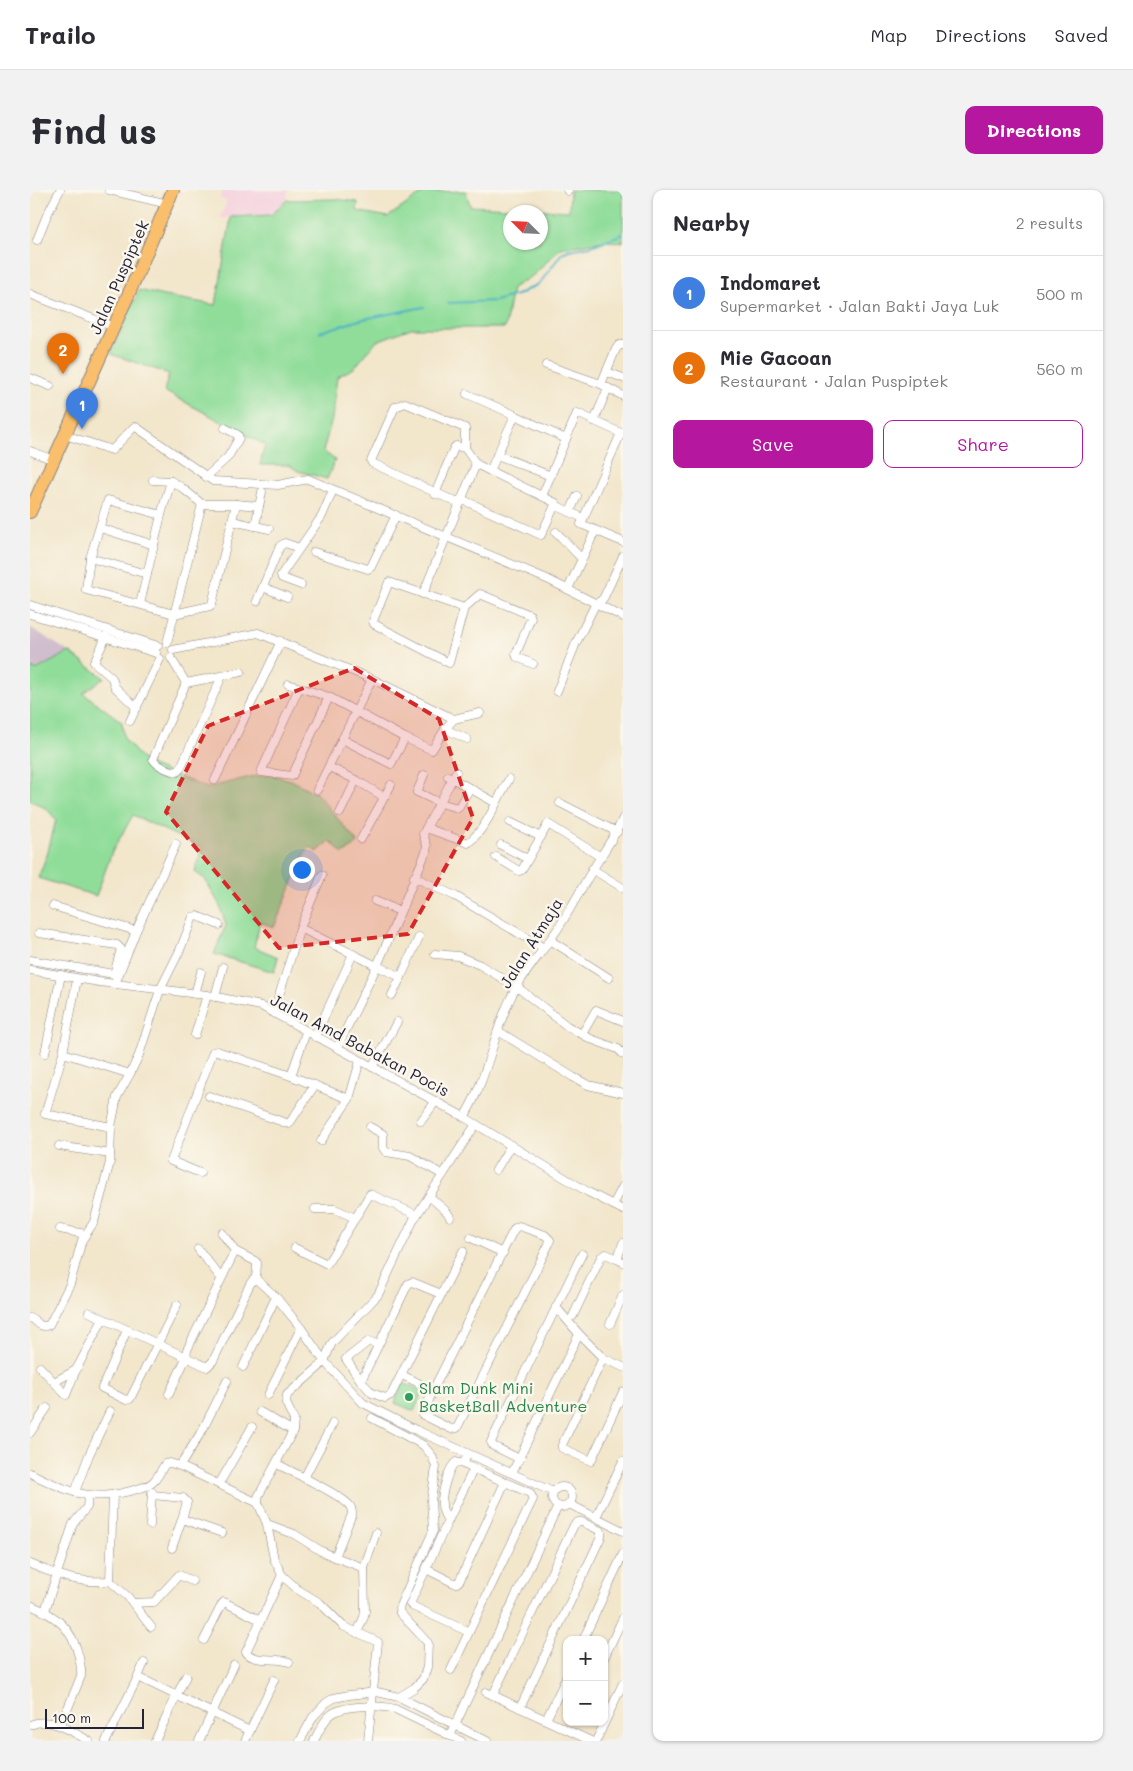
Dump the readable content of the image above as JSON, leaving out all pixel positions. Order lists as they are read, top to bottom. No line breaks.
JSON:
{"streets":{"main road":["Jalan Puspiptek"],"street":["Jalan Atmaja","Jalan Amd Babakan Pocis"]},"crossings":[["Jalan Atmaja","Jalan Amd Babakan Pocis"]],"places":["Slam Dunk Mini BasketBall Adventure"],"scale_bar":"100 m","north":"top left","page":{"header":"Trailo","nav":["Map","Directions","Saved"],"buttons":["Directions",["Save","Share"]],"title":"Find us","heading":["Nearby","2 results"],"list":[{"mark":"1","name":"Indomaret","note":"Supermarket · Jalan Bakti Jaya Luk","value":"500 m"},{"mark":"2","name":"Mie Gacoan","note":"Restaurant · Jalan Puspiptek","value":"560 m"}],"pins":["2","1"],"map_buttons":["+","−"],"scale":"100 m"}}
